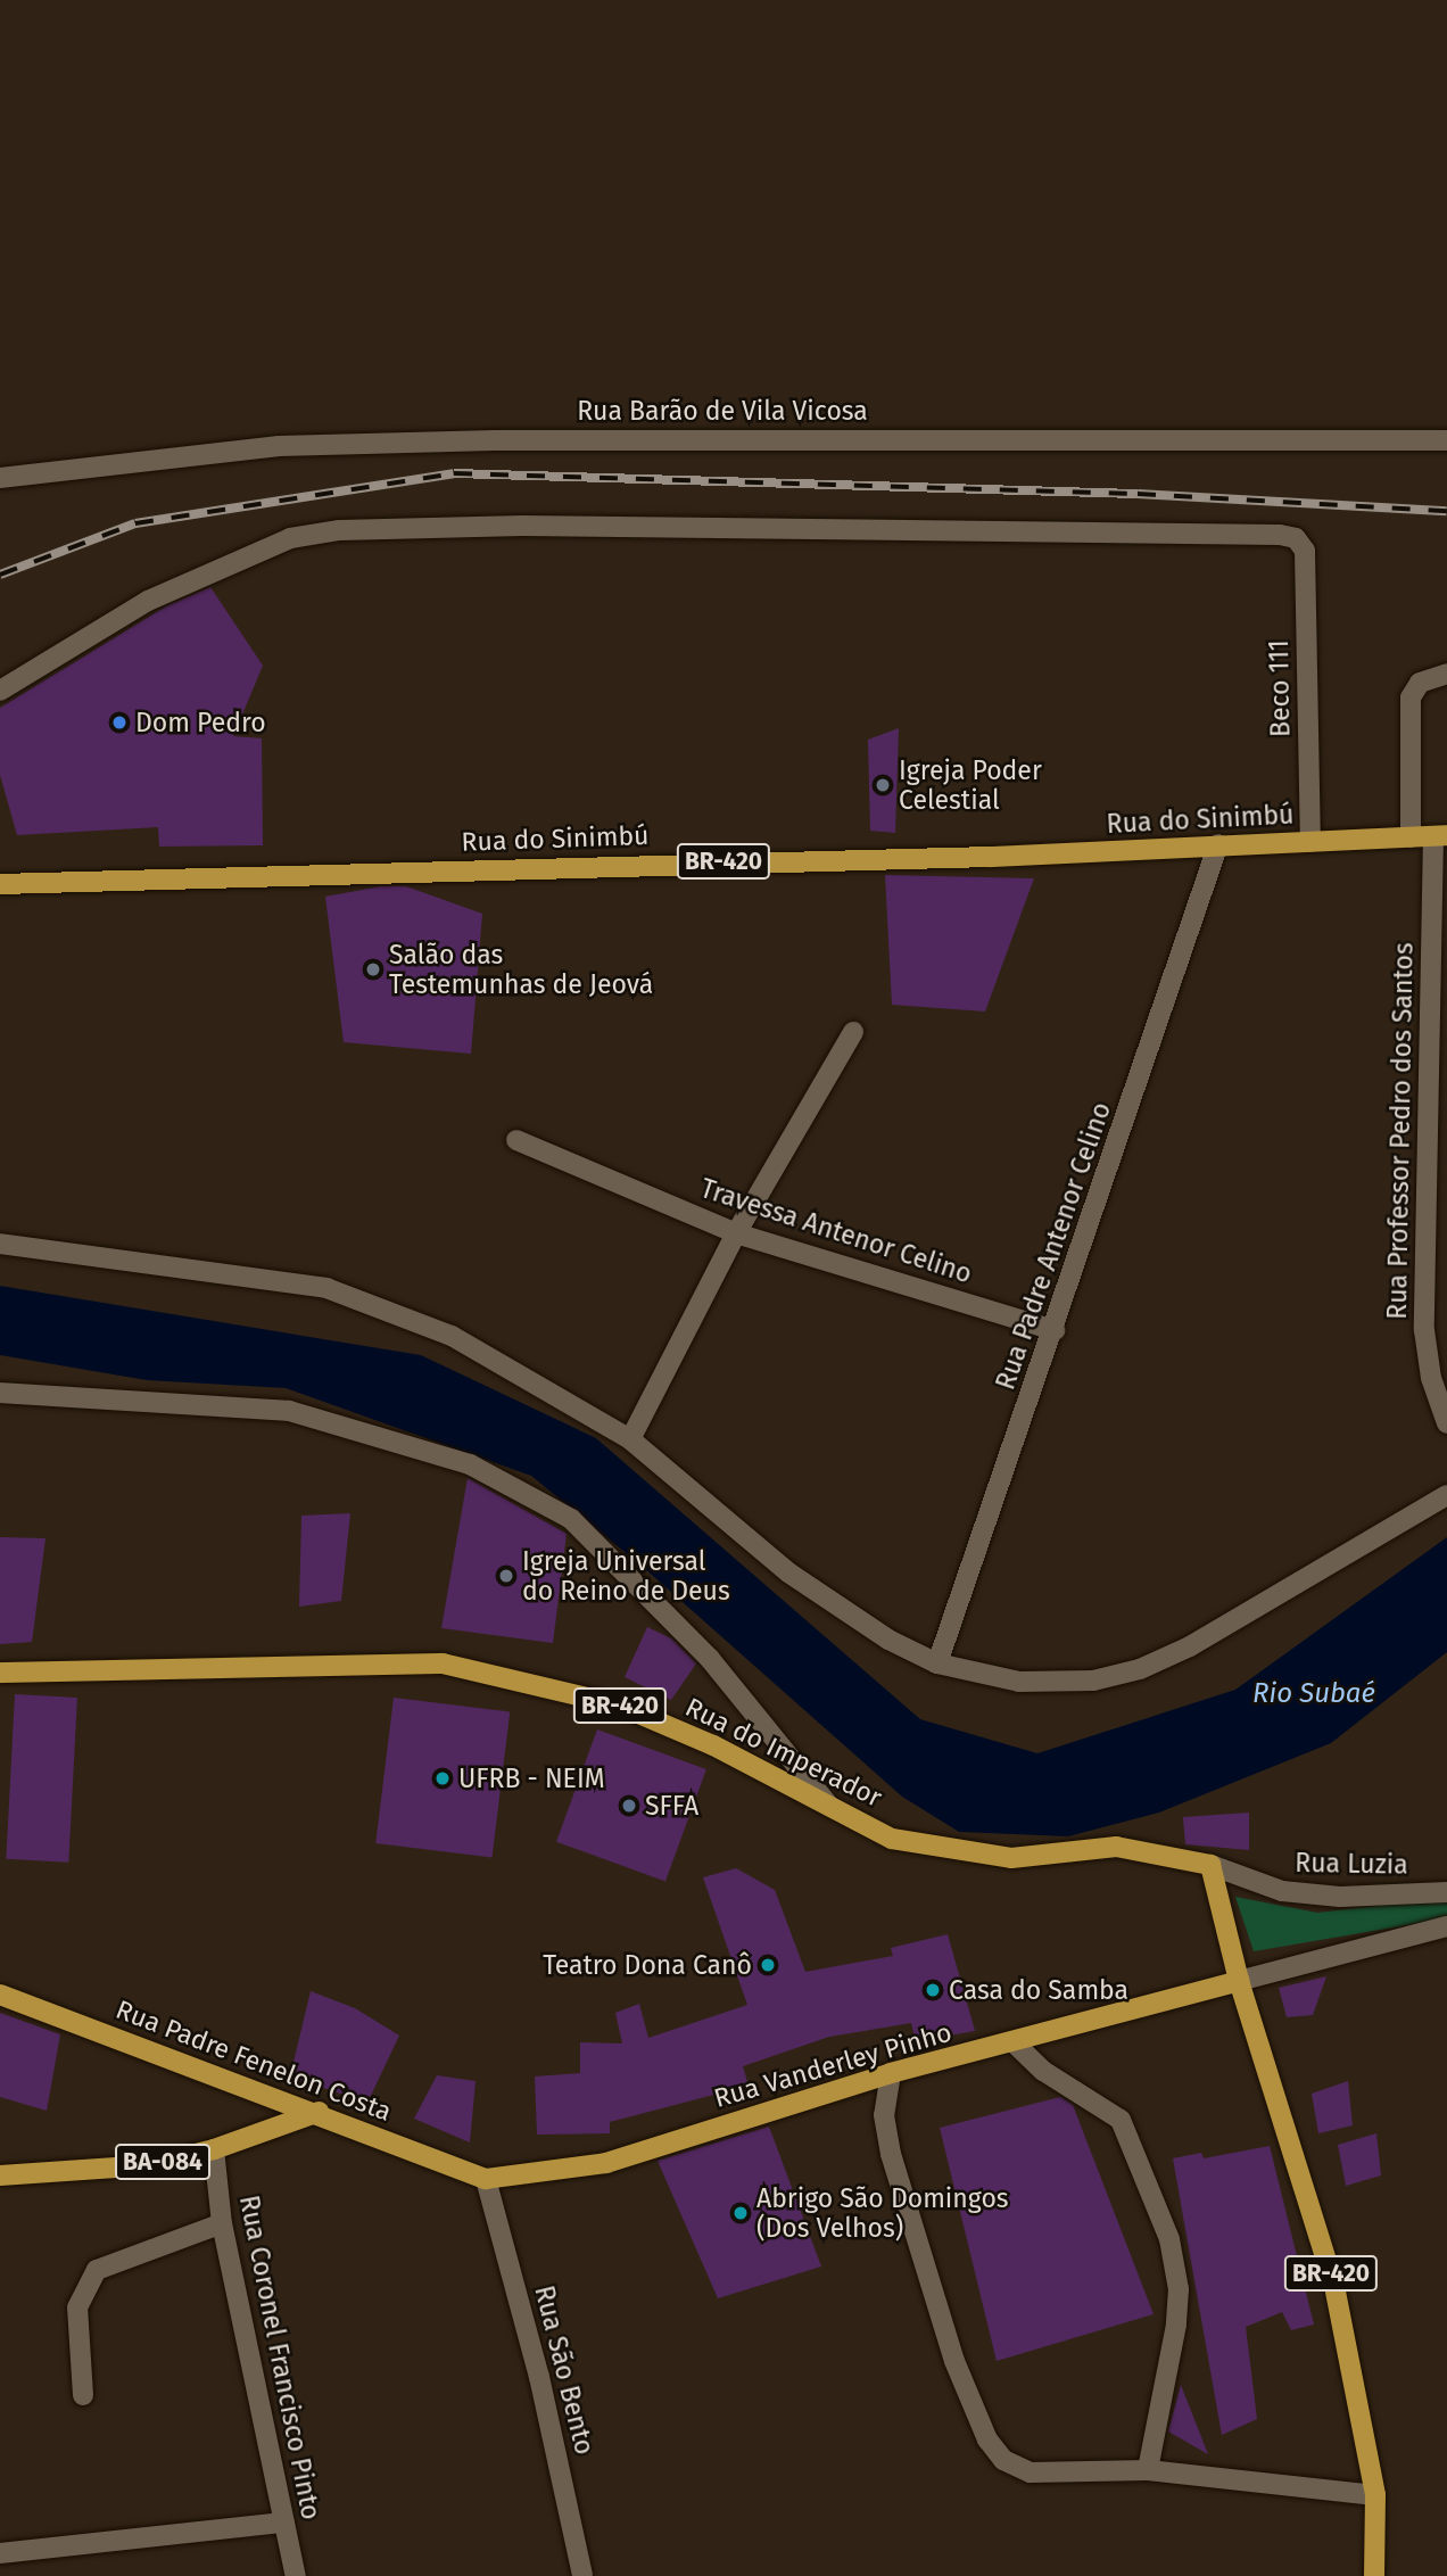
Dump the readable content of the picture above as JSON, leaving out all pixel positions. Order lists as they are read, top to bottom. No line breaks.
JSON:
{"streets":{"main road":["Rua do Sinimbú","BR-420","Rua do Imperador","Rua Padre Fenelon Costa","Rua Vanderley Pinho","BA-084"],"street":["Rua Barão de Vila Vicosa","Beco 111","Rua Professor Pedro dos Santos","Travessa Antenor Celino","Rua Padre Antenor Celino","Rua Luzia","Rua Coronel Francisco Pinto","Rua São Bento"]},"crossings":[["Beco 111","Rua do Sinimbú"],["Rua do Sinimbú","Rua Professor Pedro dos Santos"],["Rua do Sinimbú","Rua Padre Antenor Celino"],["BR-420","Rua do Imperador"],["BR-420","Rua Luzia"],["BR-420","Rua Vanderley Pinho"],["Travessa Antenor Celino","Rua Padre Antenor Celino"],["Rua do Imperador","Rua Luzia"],["Rua Padre Fenelon Costa","Rua Vanderley Pinho"],["Rua Padre Fenelon Costa","BA-084"],["Rua Padre Fenelon Costa","Rua São Bento"],["Rua Vanderley Pinho","Rua São Bento"],["BA-084","Rua Coronel Francisco Pinto"]],"water":["Rio Subaé"],"places":["Dom Pedro","Igreja Poder Celestial","Salão das Testemunhas de Jeová","Igreja Universal do Reino de Deus","UFRB - NEIM","SFFA","Teatro Dona Canô","Casa do Samba","Abrigo São Domingos (Dos Velhos)"]}
